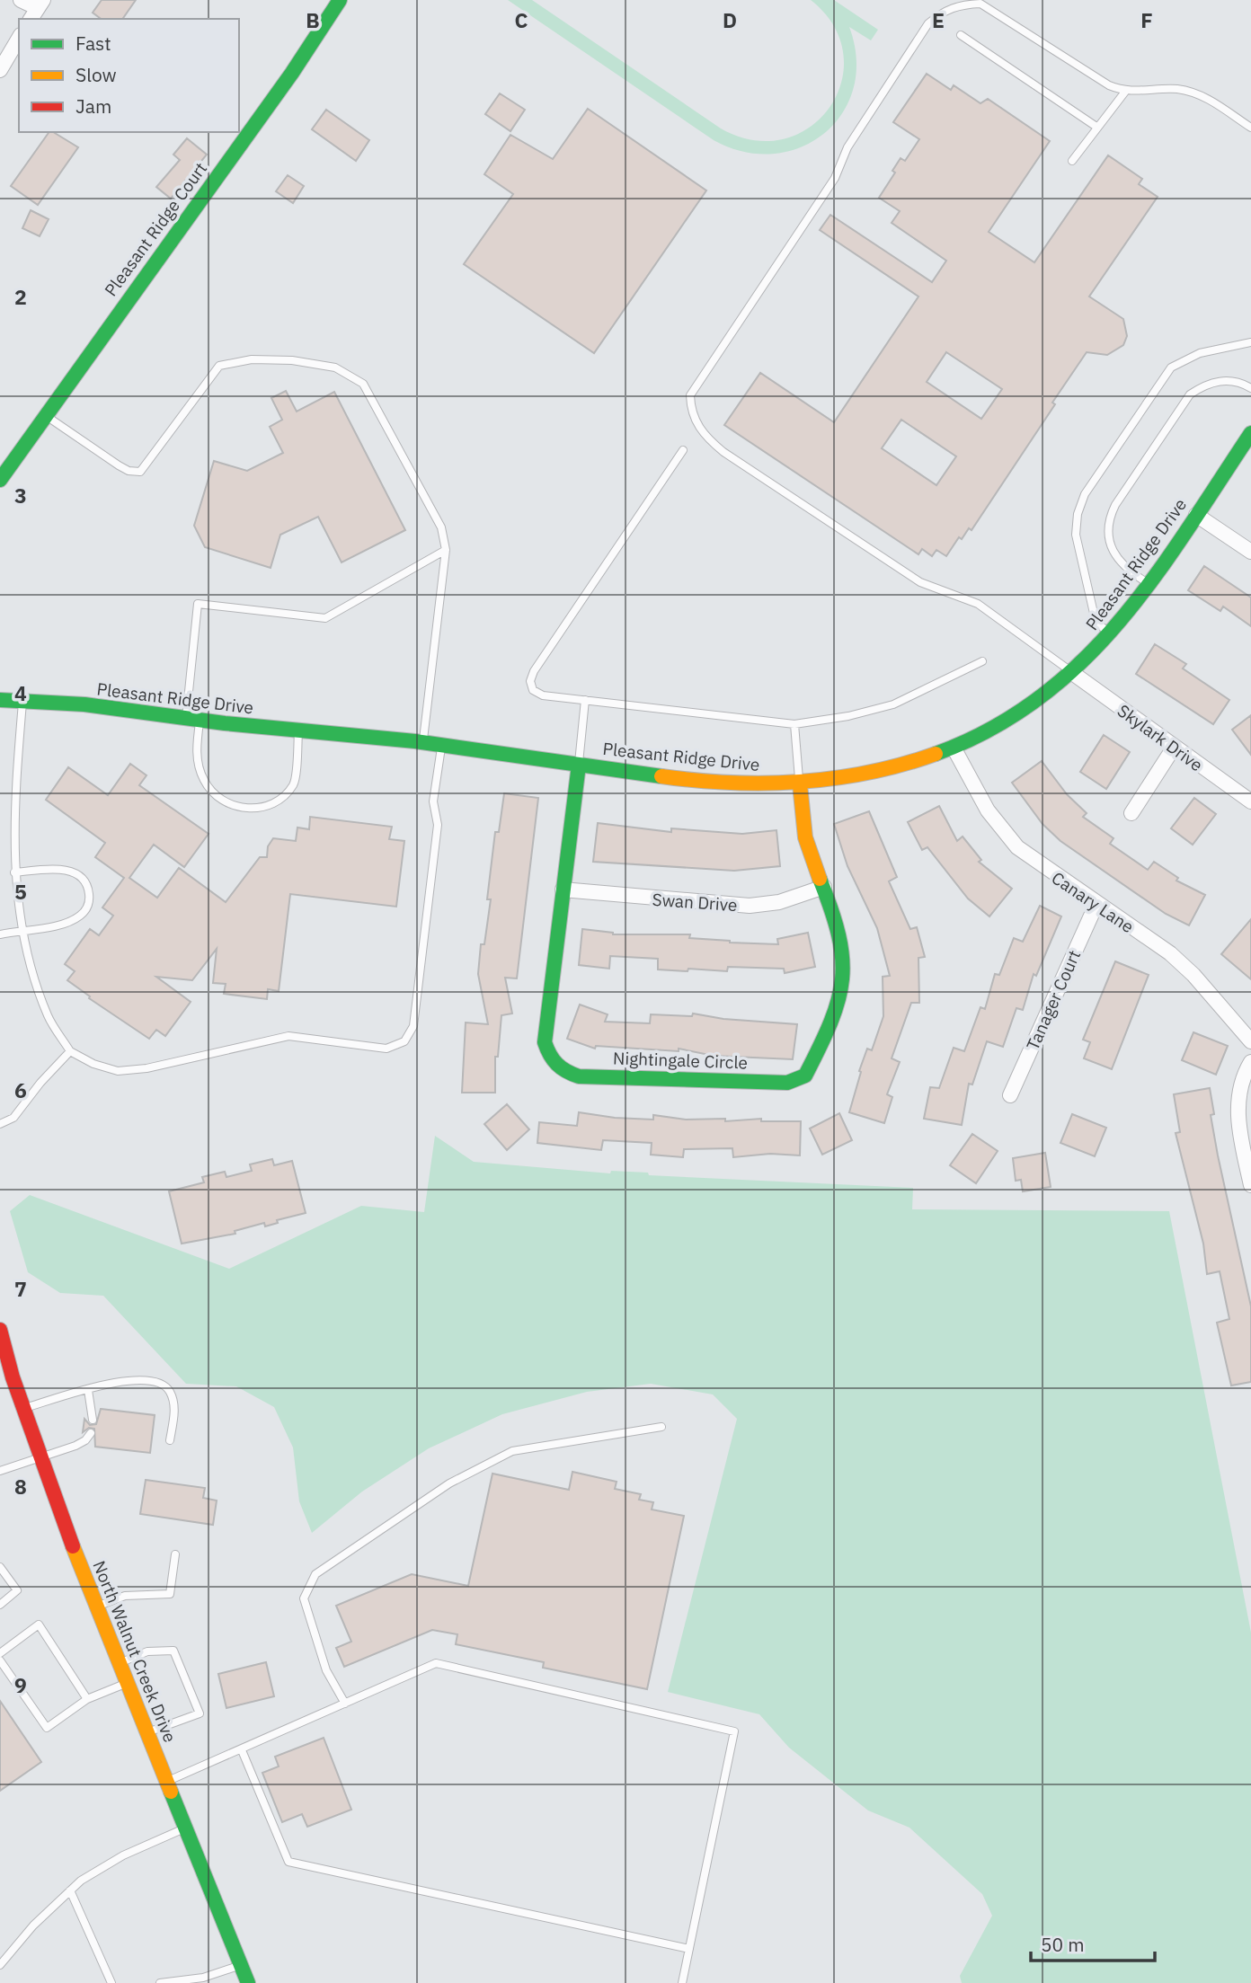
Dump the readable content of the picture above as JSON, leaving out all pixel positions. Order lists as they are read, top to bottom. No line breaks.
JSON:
{"streets":{"street":["Pleasant Ridge Court","Pleasant Ridge Drive","Skylark Drive","Swan Drive","Canary Lane","Tanager Court","Nightingale Circle","North Walnut Creek Drive"]},"crossings":[["Pleasant Ridge Drive","Skylark Drive"],["Pleasant Ridge Drive","Canary Lane"],["Pleasant Ridge Drive","Nightingale Circle"],["Swan Drive","Nightingale Circle"],["Canary Lane","Tanager Court"]],"legend":["Fast","Slow","Jam"],"scale_bar":"50 m","grid":{"columns":["B","C","D","E","F"],"rows":["2","3","4","5","6","7","8","9"]}}
